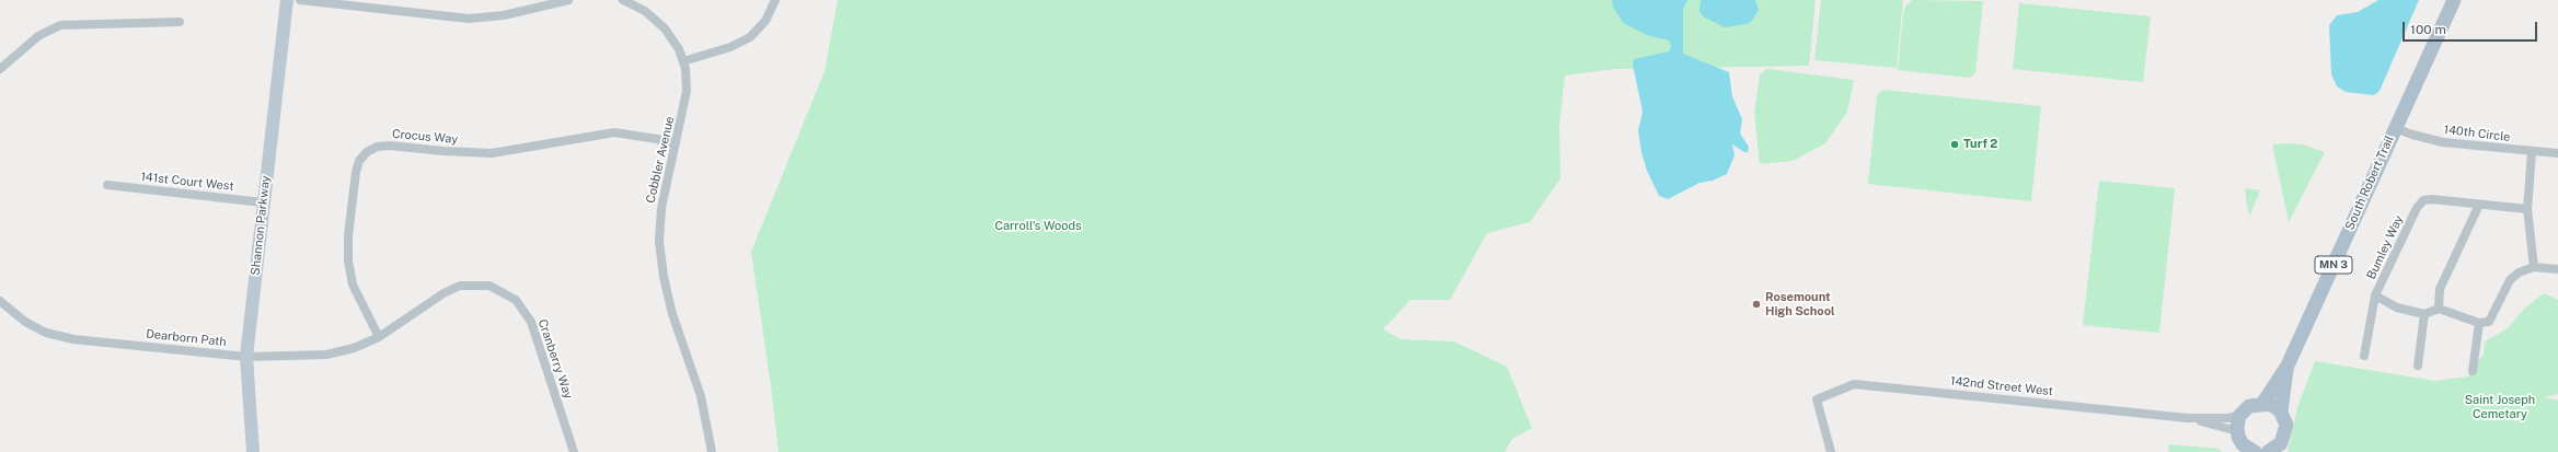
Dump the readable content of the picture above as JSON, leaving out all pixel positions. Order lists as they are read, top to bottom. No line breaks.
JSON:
{"streets":{"main road":["South Robert Trail","MN 3"],"street":["140th Circle","Crocus Way","Cobbler Avenue","141st Court West","Shannon Parkway","Bumley Way","Dearborn Path","Cranberry Way","142nd Street West"]},"crossings":[["140th Circle","South Robert Trail"],["Crocus Way","Cobbler Avenue"],["Crocus Way","Dearborn Path"],["Crocus Way","Cranberry Way"],["141st Court West","Shannon Parkway"],["Shannon Parkway","Dearborn Path"],["Dearborn Path","Cranberry Way"]],"parks":["Carroll's Woods","Saint Joseph Cemetary"],"places":["Turf 2","Rosemount High School"],"scale_bar":"100 m"}
